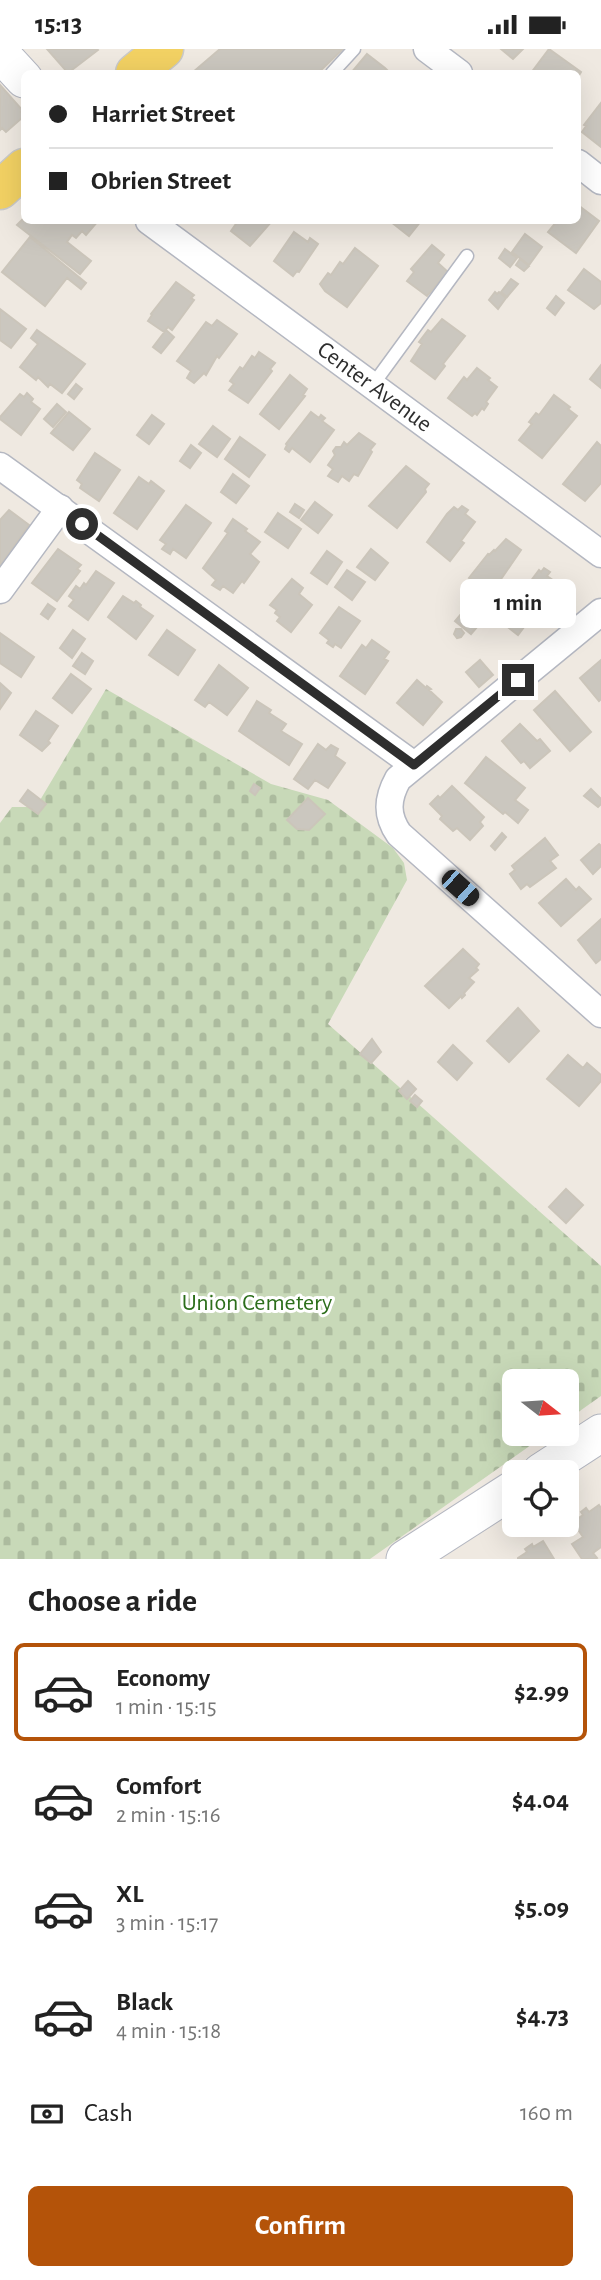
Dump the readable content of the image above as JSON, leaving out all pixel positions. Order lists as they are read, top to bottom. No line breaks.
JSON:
{"streets":{"street":["Center Avenue"]},"parks":["Union Cemetery"],"north":"right","page":{"status":"15:13","banner":["Harriet Street","Obrien Street"],"bubble":"1 min","heading":"Choose a ride","list":[{"name":"Economy","note":"1 min · 15:15","value":"$2.99"},{"name":"Comfort","note":"2 min · 15:16","value":"$4.04"},{"name":"XL","note":"3 min · 15:17","value":"$5.09"},{"name":"Black","note":"4 min · 15:18","value":"$4.73"}],"pay":["Cash","160 m"],"buttons":"Confirm"}}
